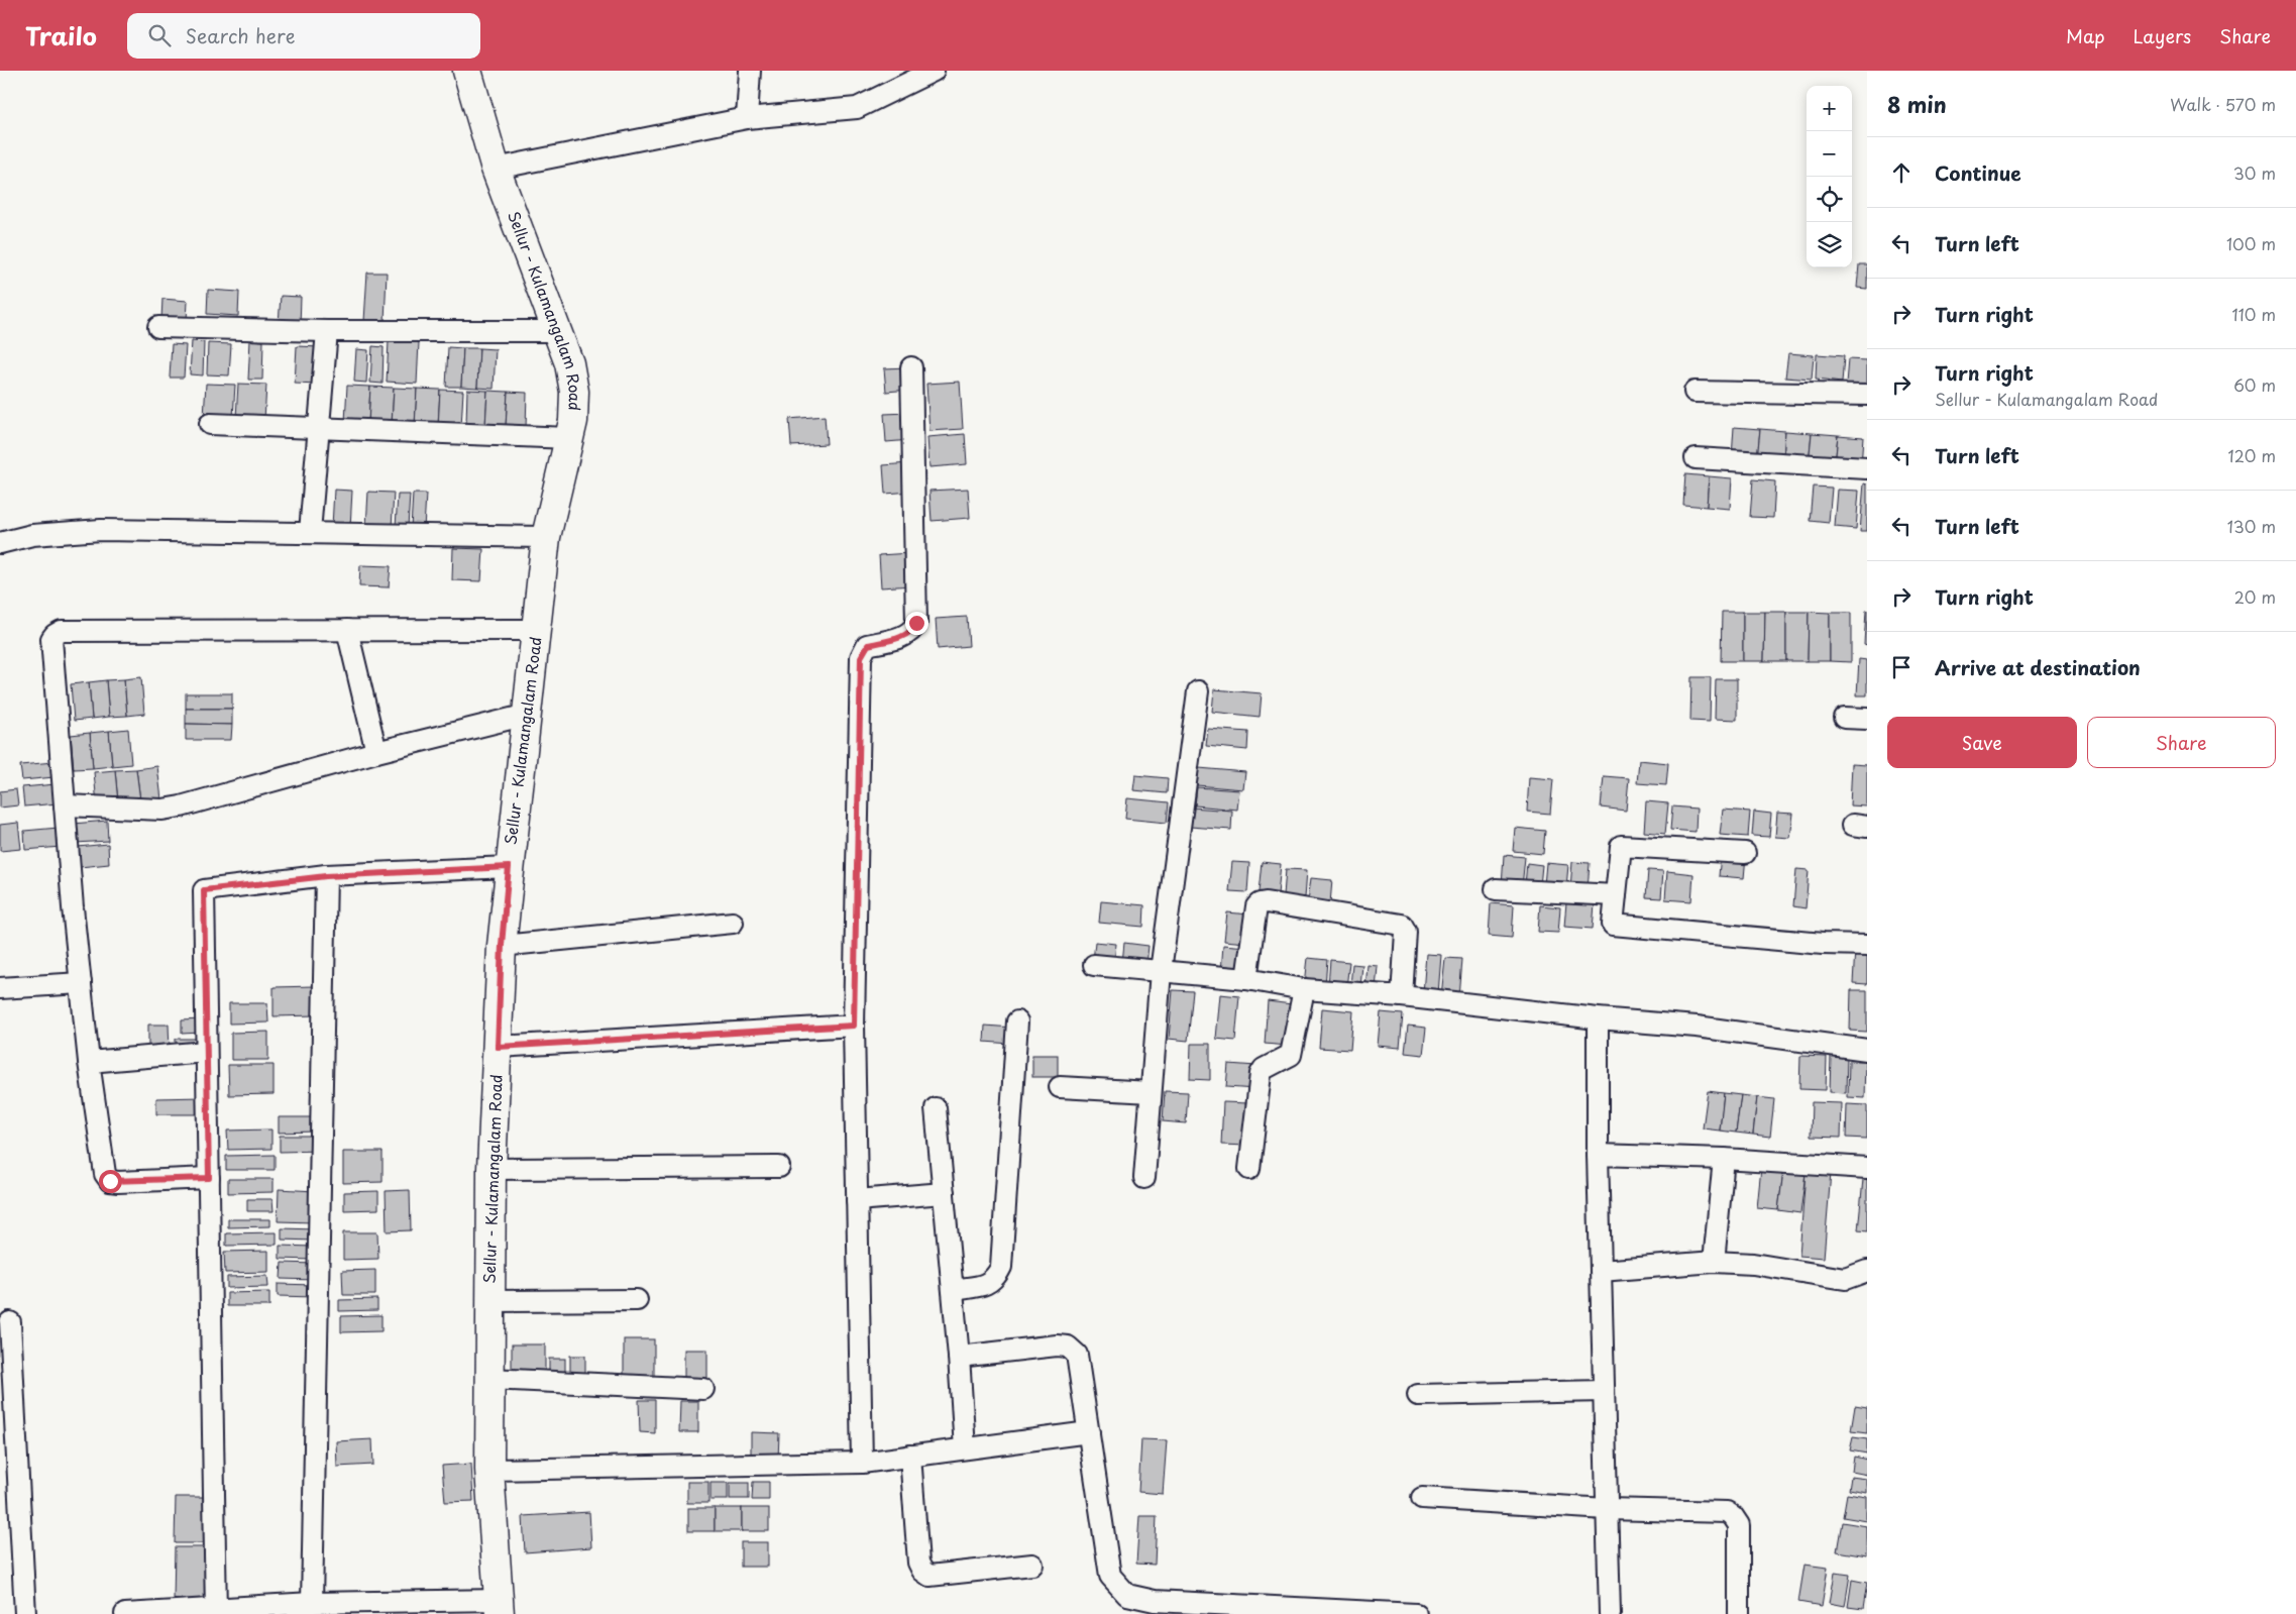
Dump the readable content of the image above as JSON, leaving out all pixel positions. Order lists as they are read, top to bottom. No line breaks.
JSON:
{"streets":{"main road":["Sellur - Kulamangalam Road"]},"page":{"header":"Trailo","search":"Search here","nav":["Map","Layers","Share"],"heading":["8 min","Walk · 570 m"],"map_buttons":["+","−"],"list":[["Continue","30 m"],["Turn left","100 m"],["Turn right","110 m"],["Turn right","Sellur - Kulamangalam Road","60 m"],["Turn left","120 m"],["Turn left","130 m"],["Turn right","20 m"],"Arrive at destination"],"buttons":["Save","Share"]}}
